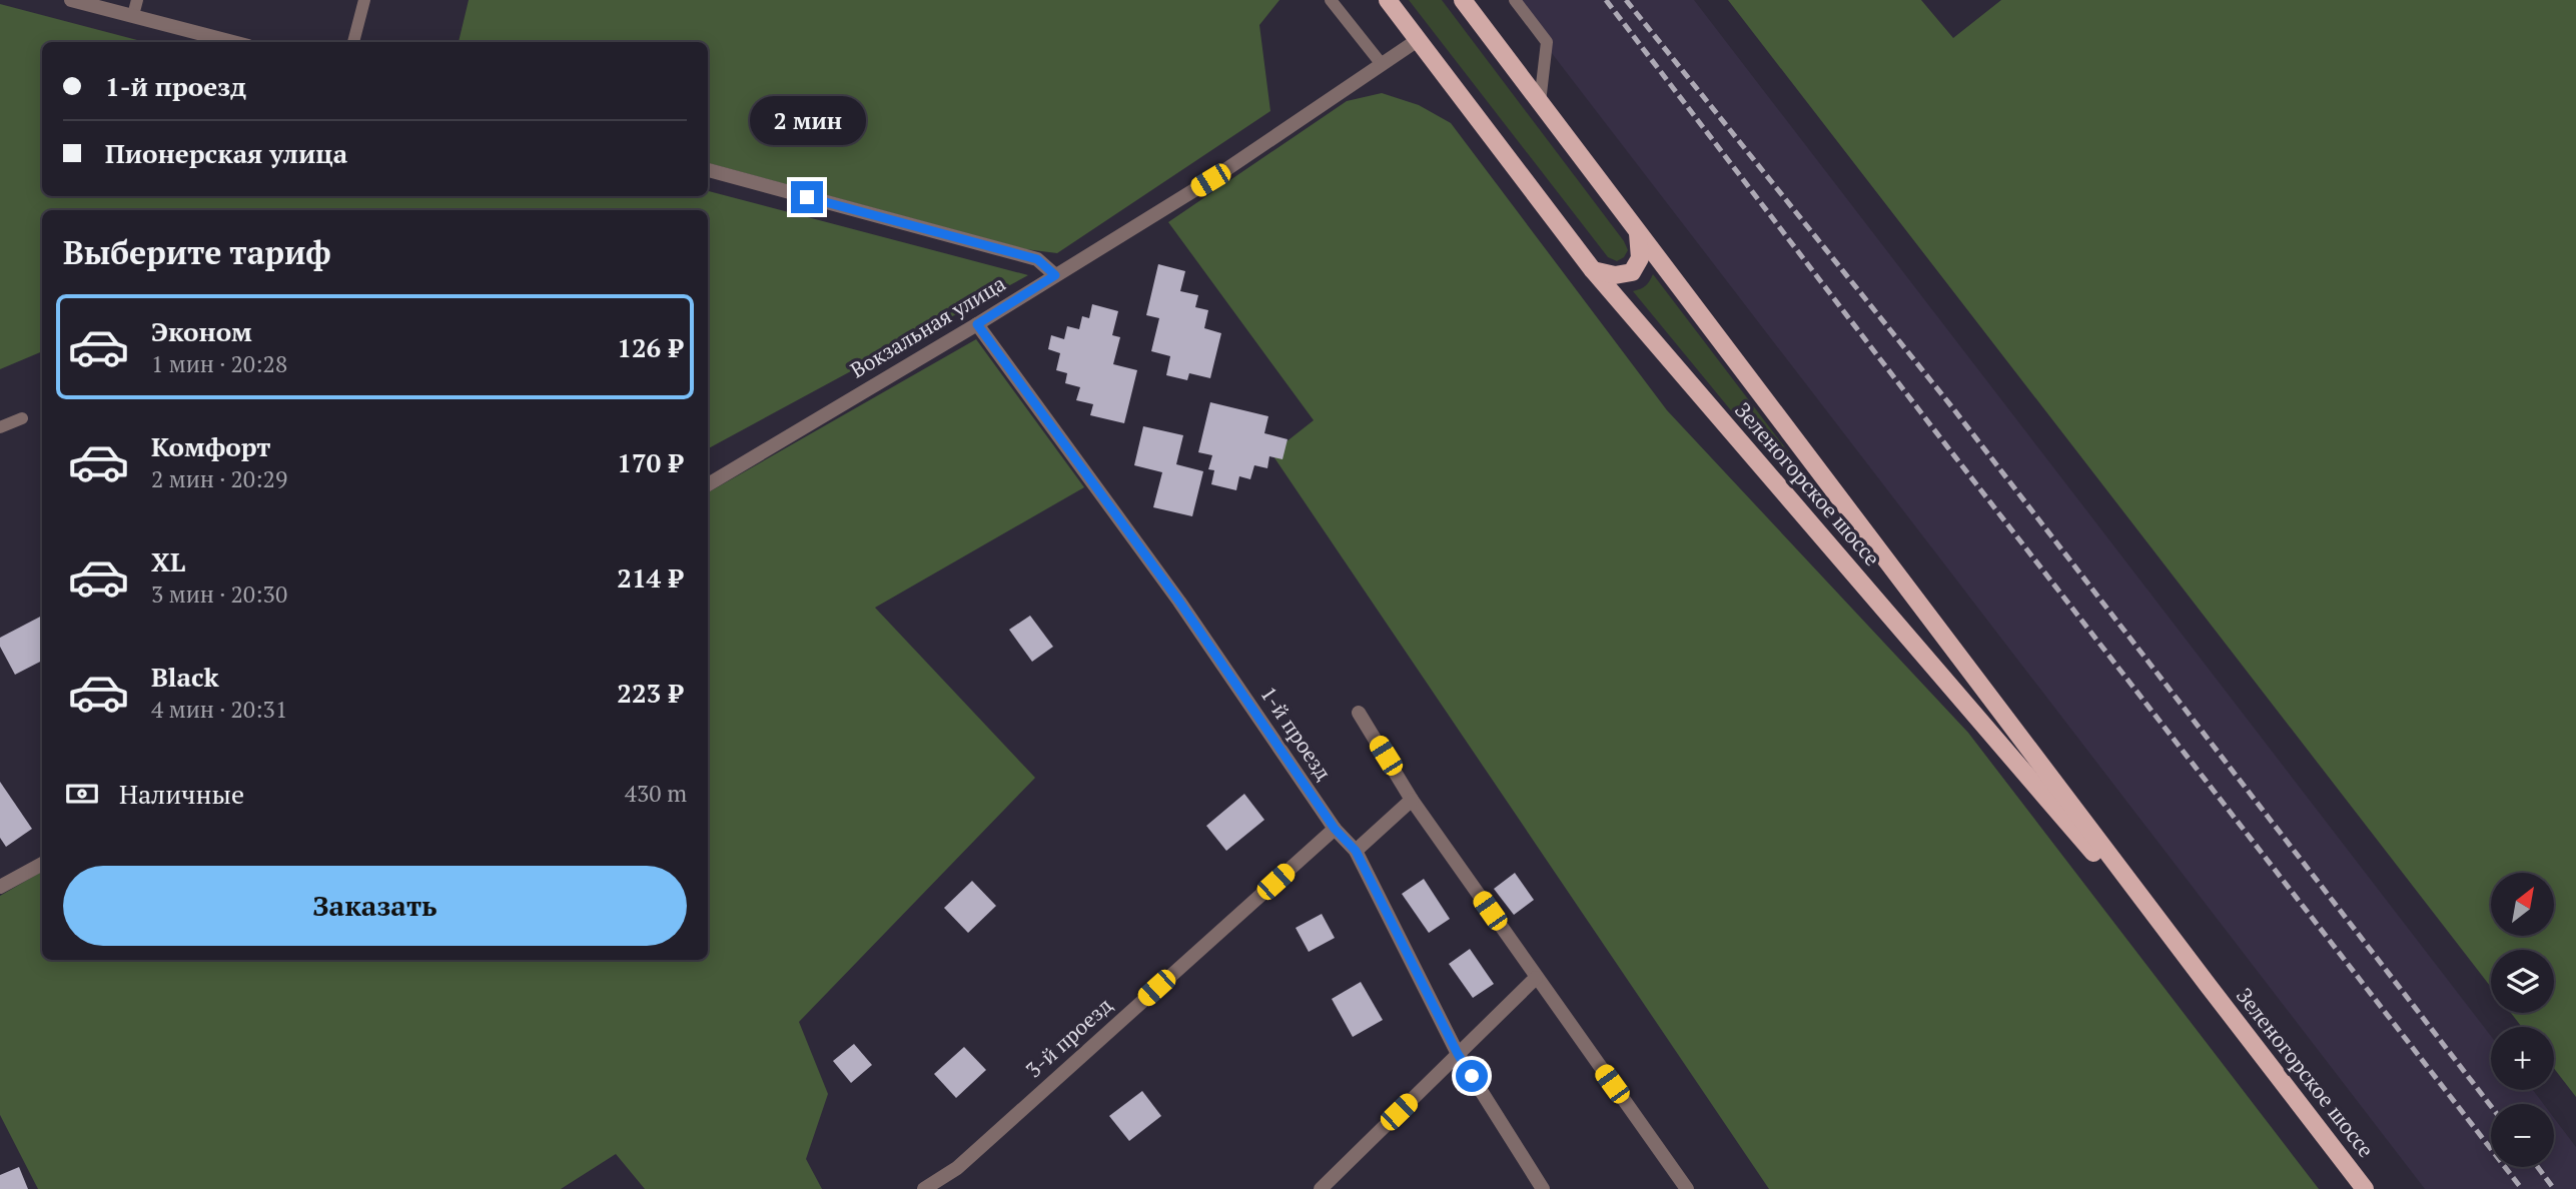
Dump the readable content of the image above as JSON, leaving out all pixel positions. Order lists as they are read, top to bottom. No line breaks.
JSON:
{"streets":{"main road":["Зеленогорское шоссе"],"street":["Вокзальная улица","1-й проезд","3-й проезд"]},"crossings":[["Вокзальная улица","Зеленогорское шоссе"],["Вокзальная улица","1-й проезд"],["1-й проезд","3-й проезд"]],"north":"top right","page":{"banner":["1-й проезд","Пионерская улица"],"bubble":"2 мин","heading":"Выберите тариф","list":[{"name":"Эконом","note":"1 мин · 20:28","value":"126 ₽"},{"name":"Комфорт","note":"2 мин · 20:29","value":"170 ₽"},{"name":"XL","note":"3 мин · 20:30","value":"214 ₽"},{"name":"Black","note":"4 мин · 20:31","value":"223 ₽"}],"pay":["Наличные","430 m"],"buttons":"Заказать","map_buttons":["+","−"]}}
